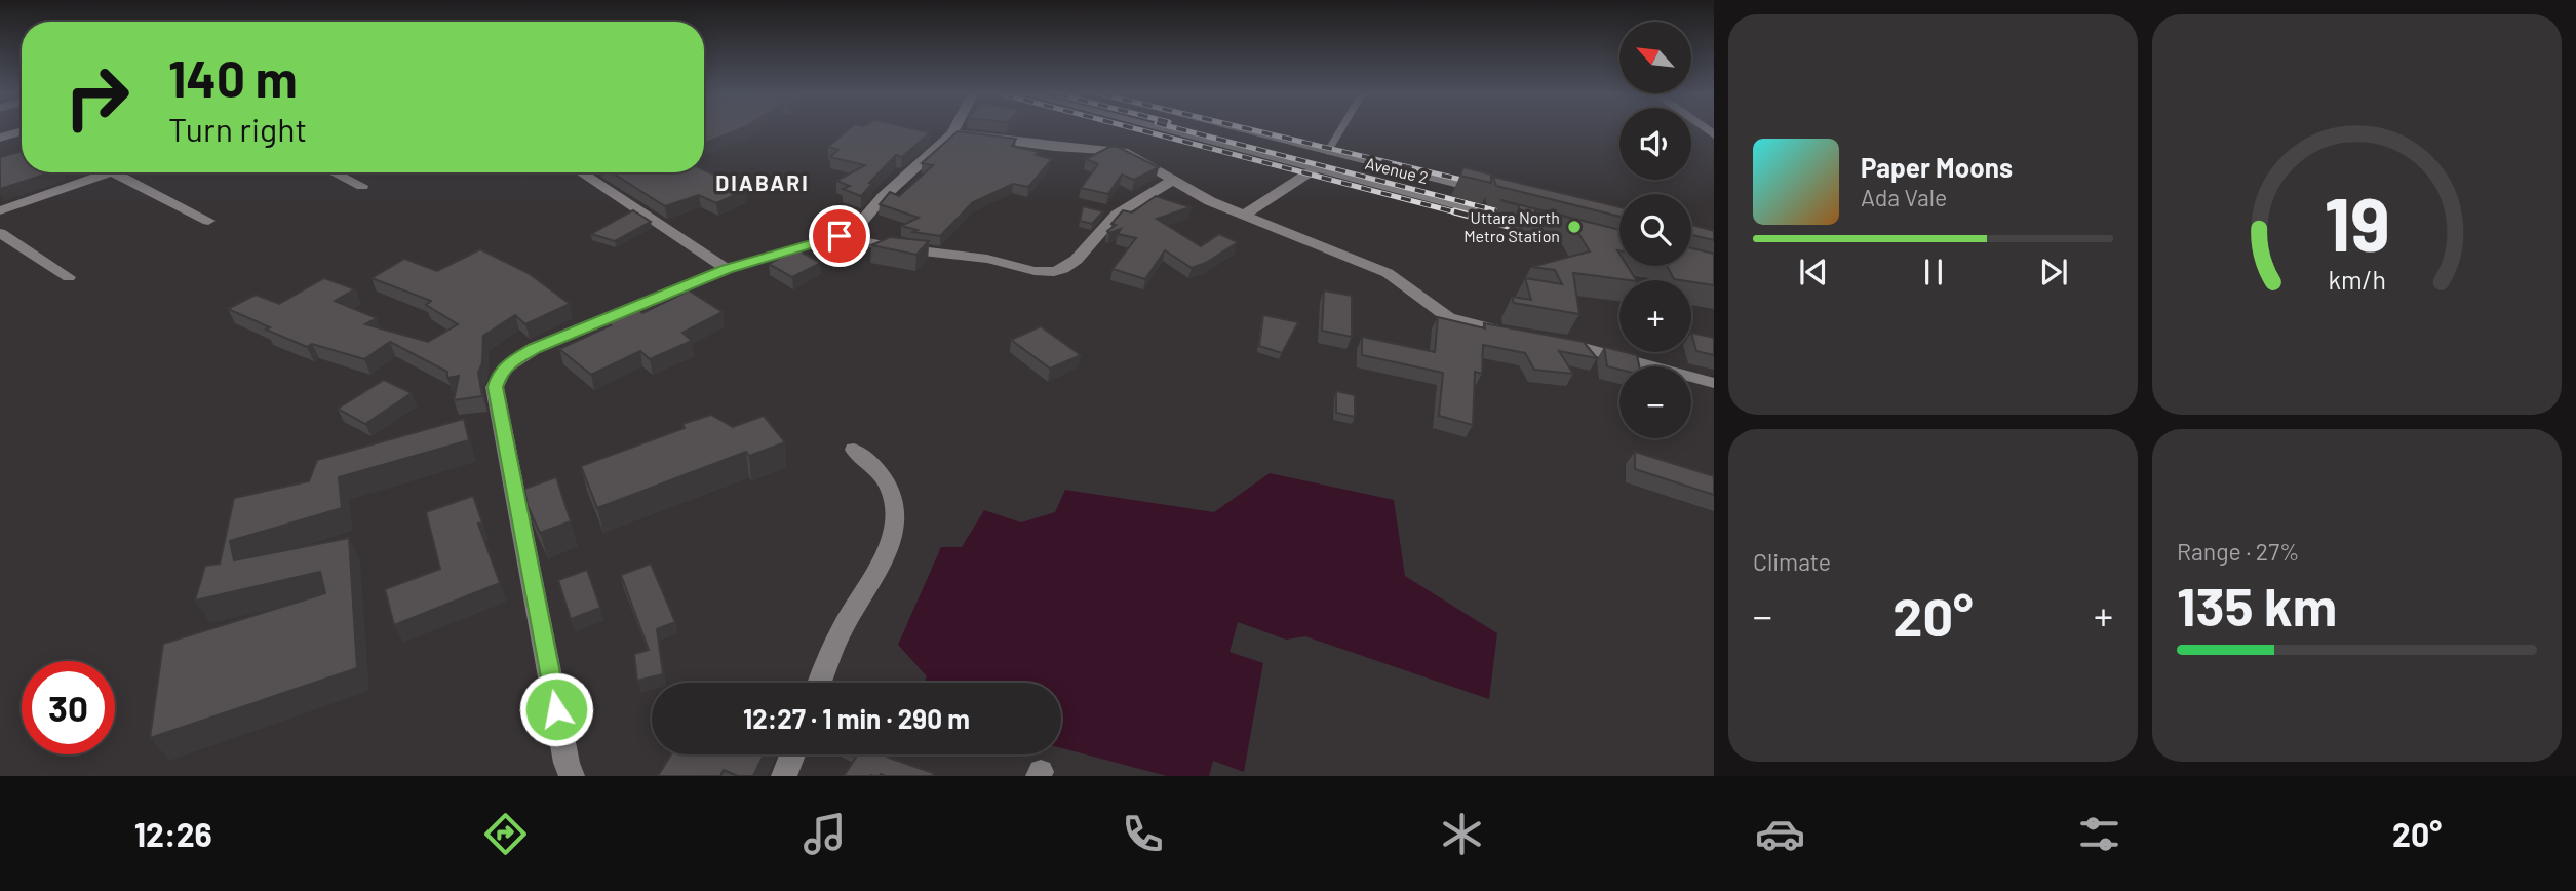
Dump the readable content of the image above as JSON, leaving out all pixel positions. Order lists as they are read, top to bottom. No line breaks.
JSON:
{"streets":{"street":["Avenue 2"]},"districts":["DIABARI"],"places":["Uttara North Metro Station"],"north":"top left","page":{"map_buttons":["+","−"],"turn":["140 m","Turn right"],"song":["Paper Moons","Ada Vale"],"tile":["Climate",["Range · 27%","135 km"]],"heat":["−","20°","+"],"limit":"30","trip":"12:27 · 1 min · 290 m","tabs":["12:26","20°"],"gauge":["19","km/h"]}}
